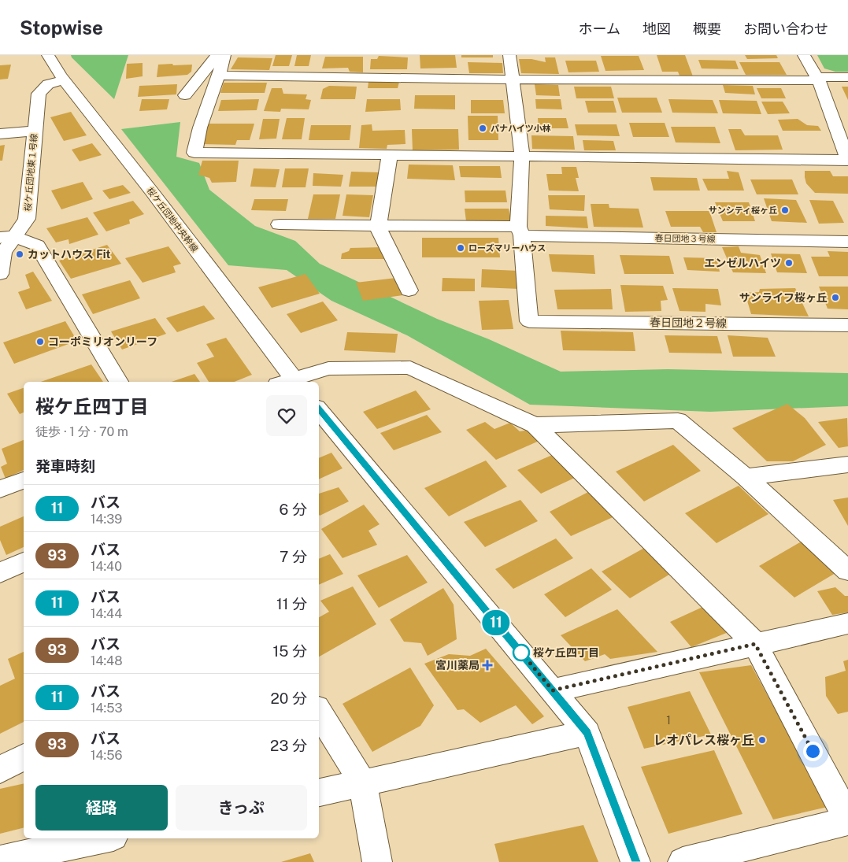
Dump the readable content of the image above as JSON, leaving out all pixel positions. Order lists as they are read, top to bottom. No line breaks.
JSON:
{"streets":{"street":["桜ケ丘団地東１号線","桜ケ丘団地中央幹線","春日団地３号線","春日団地２号線"]},"crossings":[["桜ケ丘団地東１号線","桜ケ丘団地中央幹線"],["春日団地３号線","春日団地２号線"]],"places":{"other":["パナハイツ小林","サンシティ桜ヶ丘","ローズマリーハウス","カットハウス Fit","エンゼルハイツ","サンライフ桜ヶ丘","コーポミリオンリーフ","桜ケ丘四丁目","レオパレス桜ヶ丘"],"health":["宮川薬局"]},"lines":["bus line 11"],"house_numbers":["1"],"page":{"header":"Stopwise","nav":["ホーム","地図","概要","お問い合わせ"],"on_map":"11","heading":[["桜ケ丘四丁目","徒歩 · 1 分 · 70 m"],"発車時刻"],"list":[{"mark":"11","name":"バス","note":"14:39","value":"6 分"},{"mark":"93","name":"バス","note":"14:40","value":"7 分"},{"mark":"11","name":"バス","note":"14:44","value":"11 分"},{"mark":"93","name":"バス","note":"14:48","value":"15 分"},{"mark":"11","name":"バス","note":"14:53","value":"20 分"},{"mark":"93","name":"バス","note":"14:56","value":"23 分"}],"buttons":["経路","きっぷ"]}}
